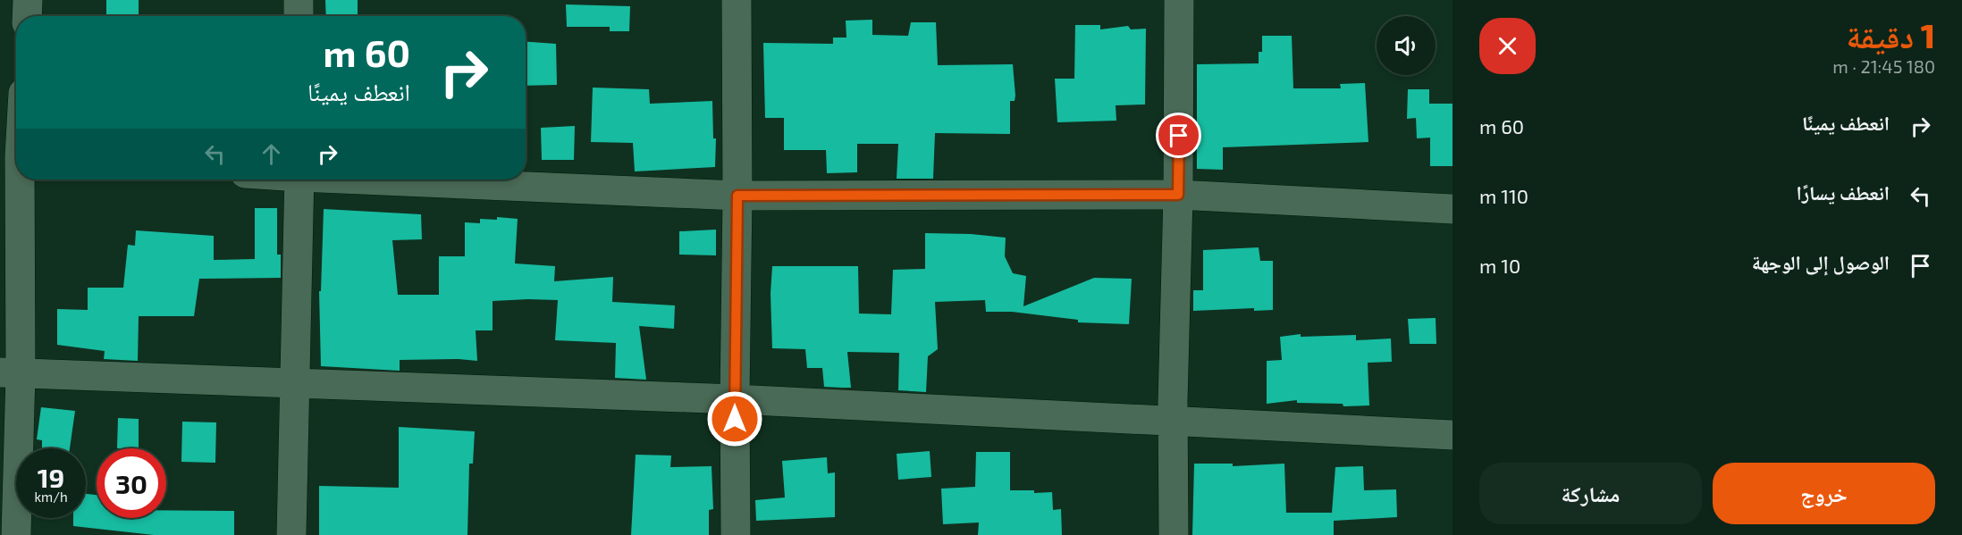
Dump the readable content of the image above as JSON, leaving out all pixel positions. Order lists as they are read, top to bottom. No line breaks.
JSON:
{"page":{"heading":["1 دقيقة","180 m · 21:45"],"turn":["60 m","انعطف يمينًا"],"list":[{"name":"انعطف يمينًا","value":"60 m"},{"name":"انعطف يسارًا","value":"110 m"},{"name":"الوصول إلى الوجهة","value":"10 m"}],"speed":"19 km/h","limit":"30","buttons":["خروج","مشاركة"]}}
